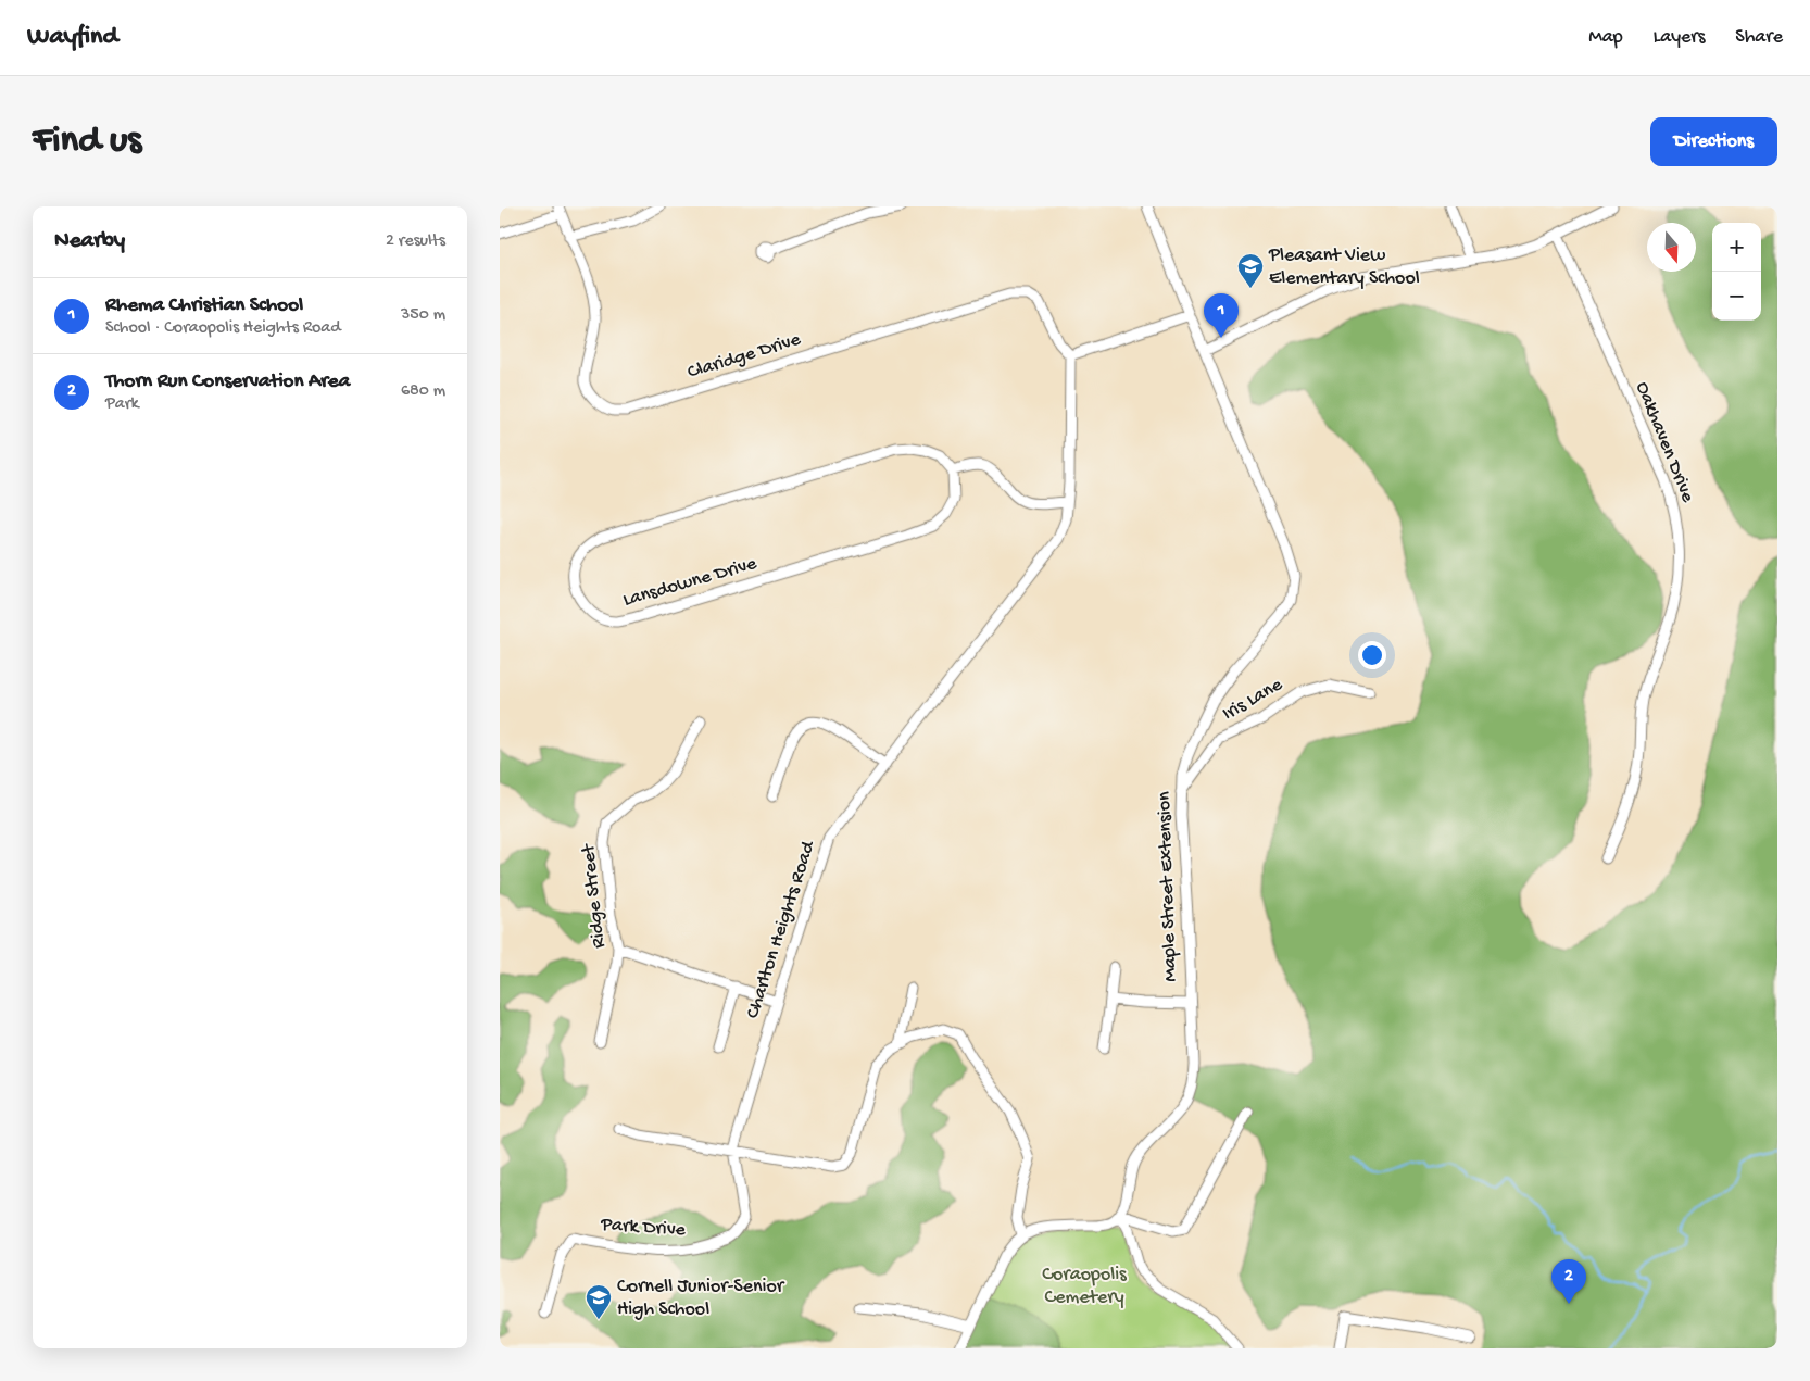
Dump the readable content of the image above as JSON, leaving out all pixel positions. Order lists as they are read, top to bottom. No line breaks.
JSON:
{"streets":{"street":["Claridge Drive","Oakhaven Drive","Lansdowne Drive","Iris Lane","Maple Street Extension","Ridge Street","Charlton Heights Road","Park Drive"]},"crossings":[["Claridge Drive","Charlton Heights Road"],["Iris Lane","Maple Street Extension"],["Charlton Heights Road","Park Drive"]],"parks":["Coraopolis Cemetery"],"places":{"school or university":["Pleasant View Elementary School","Cornell Junior-Senior High School"]},"north":"bottom","page":{"header":"Wayfind","nav":["Map","Layers","Share"],"buttons":"Directions","title":"Find us","heading":["Nearby","2 results"],"map_buttons":["+","−"],"list":[{"mark":"1","name":"Rhema Christian School","note":"School · Coraopolis Heights Road","value":"350 m"},{"mark":"2","name":"Thorn Run Conservation Area","note":"Park","value":"680 m"}],"pins":["1","2"]}}
